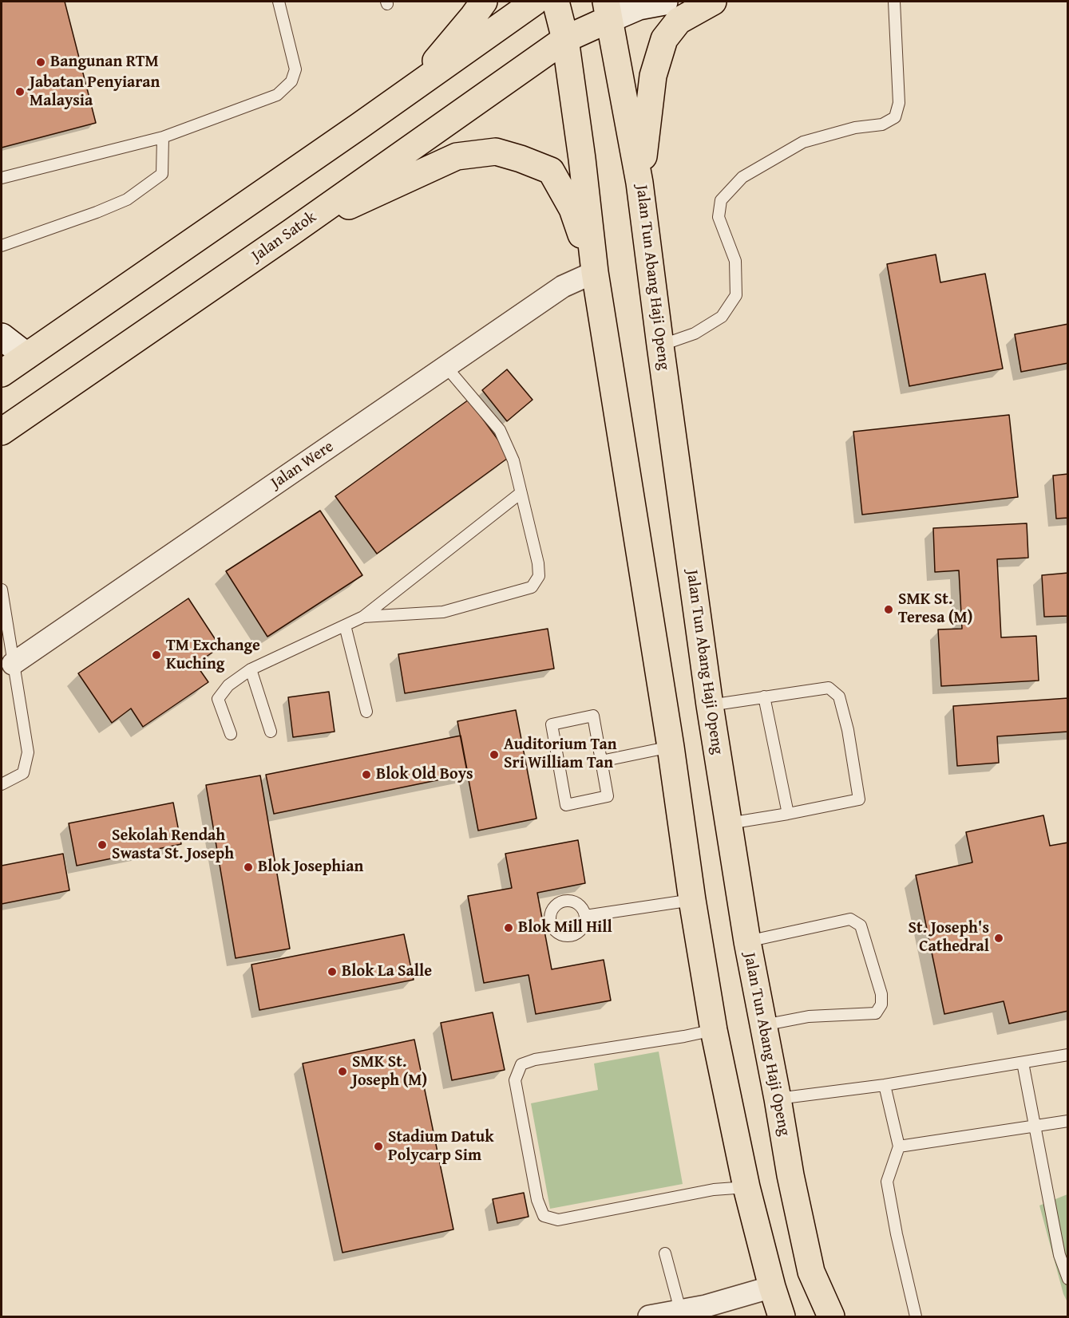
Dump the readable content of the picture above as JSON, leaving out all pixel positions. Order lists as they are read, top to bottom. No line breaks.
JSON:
{"streets":{"main road":["Jalan Satok","Jalan Tun Abang Haji Openg"],"street":["Jalan Were"]},"crossings":[["Jalan Satok","Jalan Tun Abang Haji Openg"]],"places":["Bangunan RTM","Jabatan Penyiaran Malaysia","SMK St. Teresa (M)","TM Exchange Kuching","Auditorium Tan Sri William Tan","Blok Old Boys","Sekolah Rendah Swasta St. Joseph","Blok Josephian","Blok Mill Hill","St. Joseph's Cathedral","Blok La Salle","SMK St. Joseph (M)","Stadium Datuk Polycarp Sim"]}
